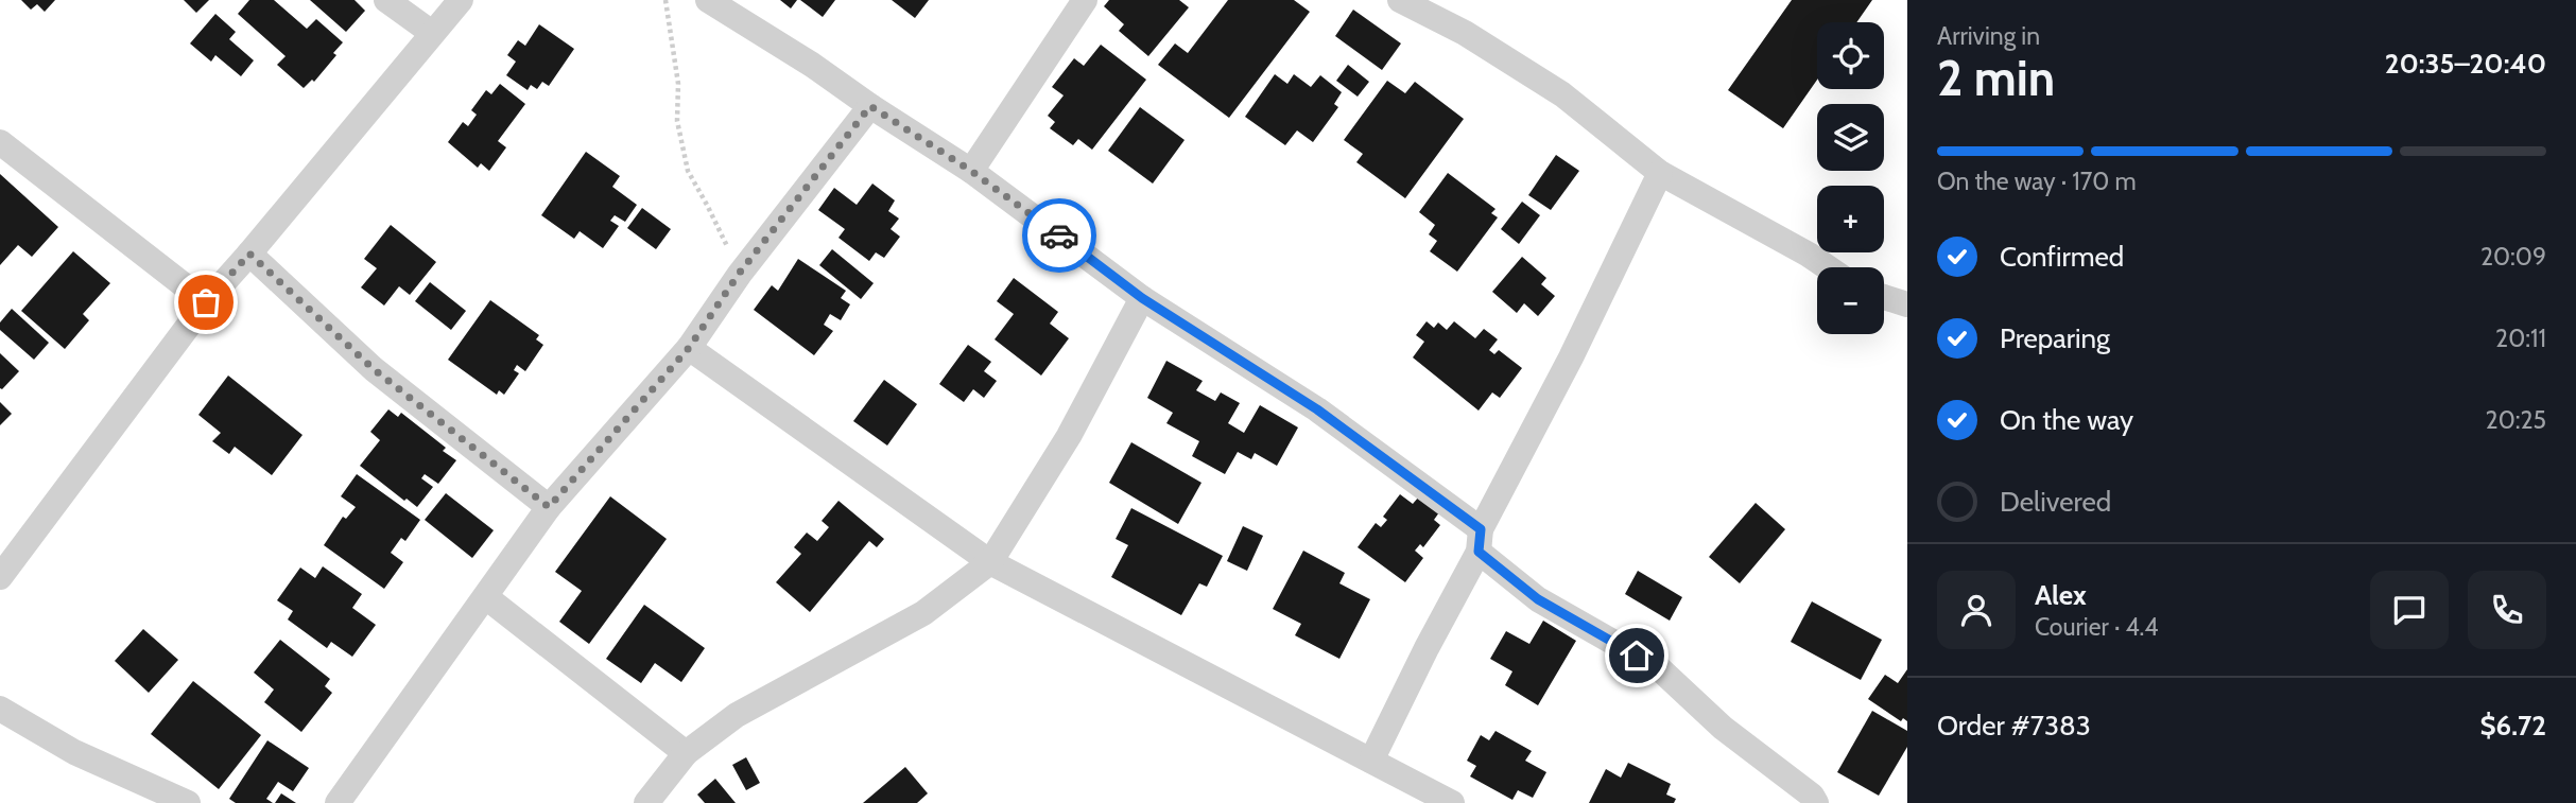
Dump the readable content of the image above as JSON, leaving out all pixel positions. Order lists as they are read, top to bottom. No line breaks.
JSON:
{"page":{"heading":["2 min","Arriving in","20:35–20:40"],"panel":["Alex","Courier · 4.4","Order #7383","$6.72"],"map_buttons":["+","−"],"bar":"On the way · 170 m","list":[["Confirmed","20:09"],["Preparing","20:11"],["On the way","20:25"],"Delivered"]}}
